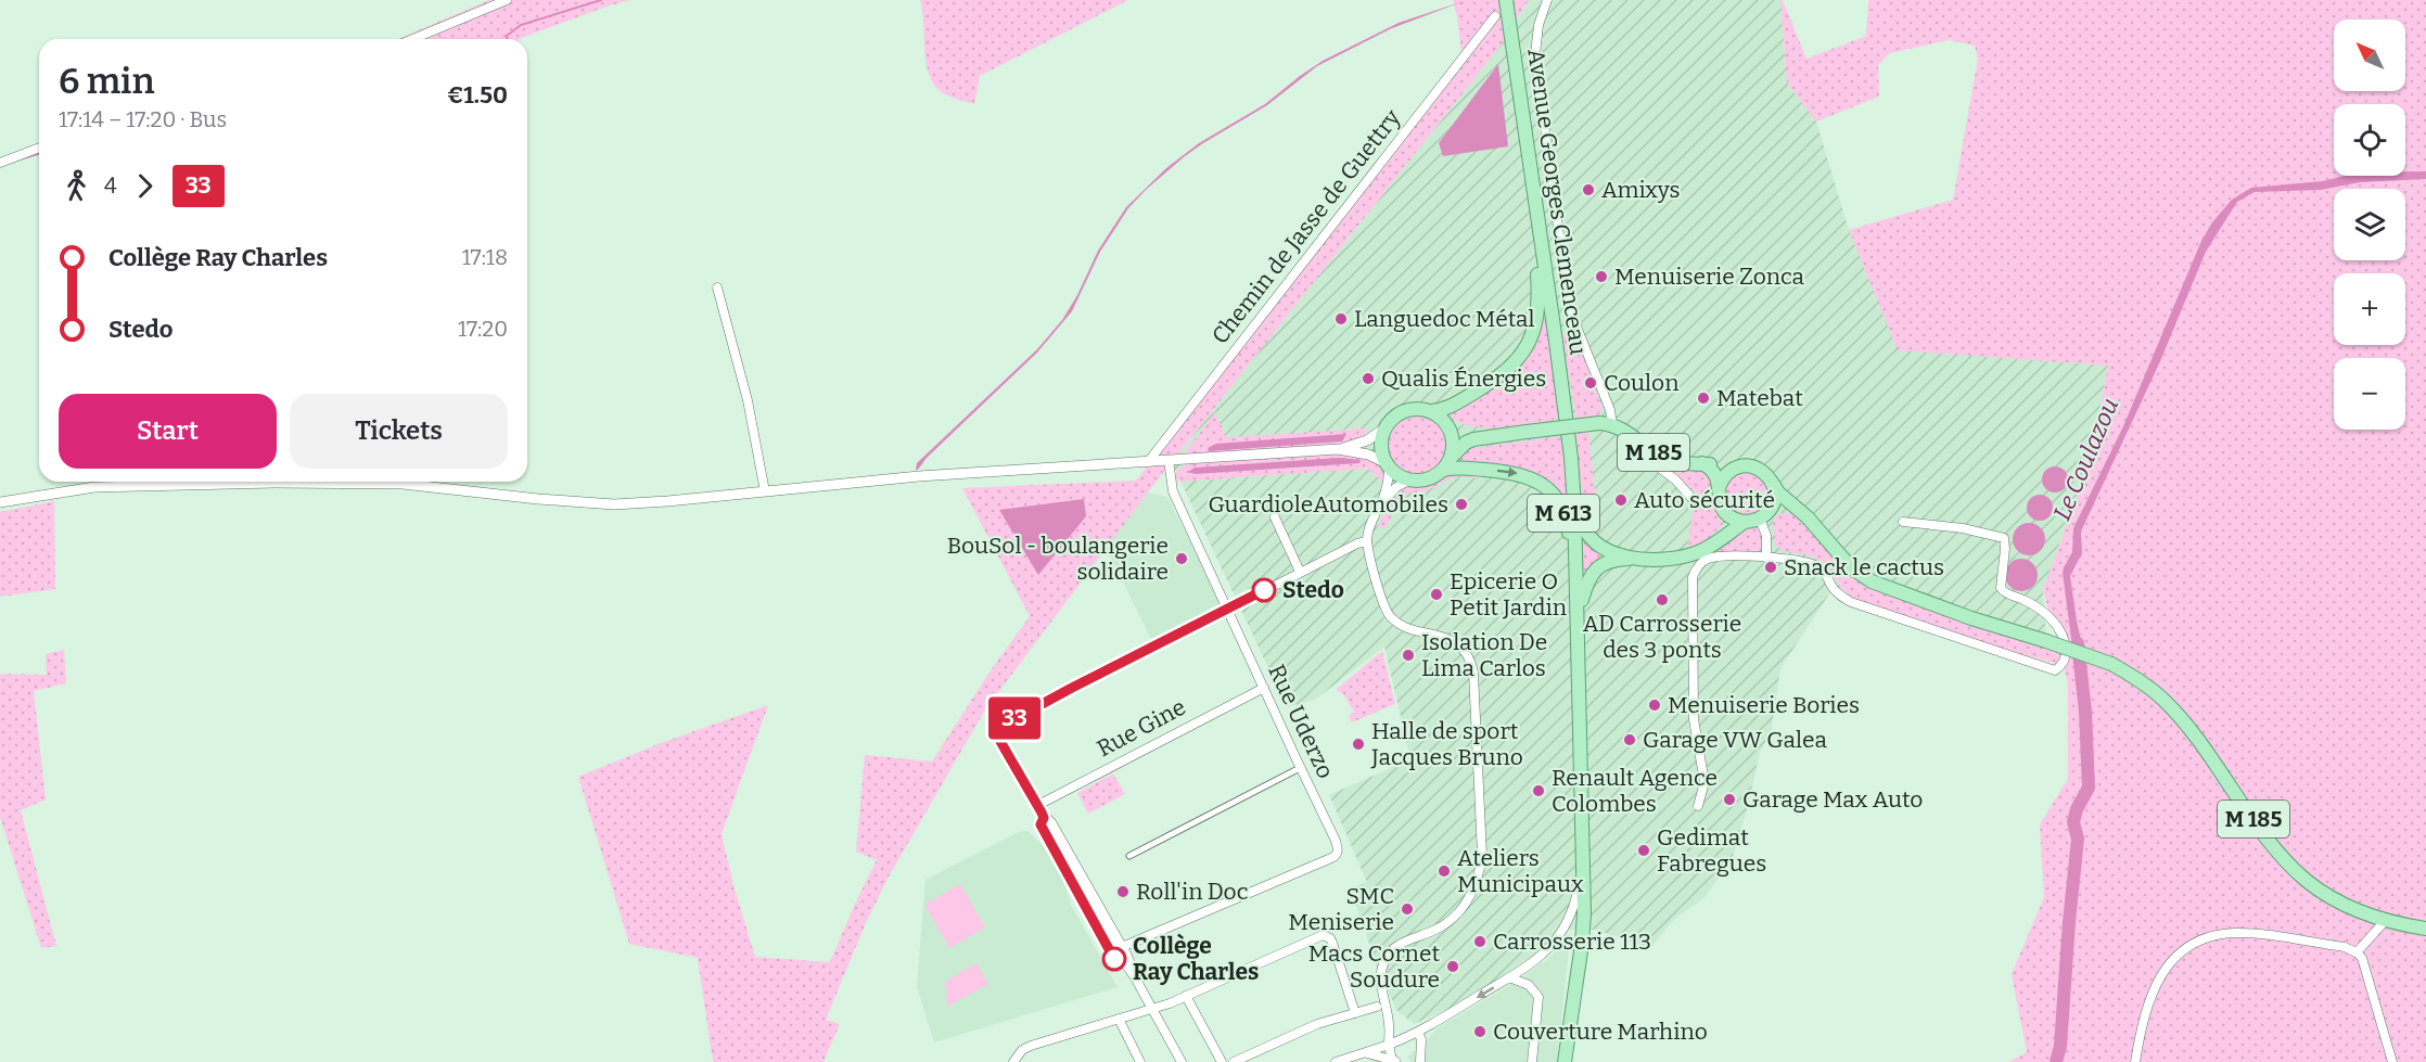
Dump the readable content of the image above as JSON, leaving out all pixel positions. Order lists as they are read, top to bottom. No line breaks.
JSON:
{"streets":{"main road":["Avenue Georges Clemenceau","M 185","M 613"],"street":["Chemin de Jasse de Guettry","Rue Uderzo","Rue Gine"]},"crossings":[["Avenue Georges Clemenceau","M 613"],["M 185","M 613"],["Rue Uderzo","Rue Gine"]],"water":["Le Coulazou"],"places":["Amixys","Menuiserie Zonca","Languedoc Métal","Qualis Énergies","Coulon","Matebat","Auto sécurité","GuardioleAutomobiles","BouSol - boulangerie solidaire","Snack le cactus","Stedo","Epicerie O Petit Jardin","AD Carrosserie des 3 ponts","Isolation De Lima Carlos","Menuiserie Bories","Garage VW Galea","Halle de sport Jacques Bruno","Renault Agence Colombes","Garage Max Auto","Gedimat Fabregues","Ateliers Municipaux","Roll'in Doc","SMC Meniserie","Carrosserie 113","Collège Ray Charles","Macs Cornet Soudure","Couverture Marhino"],"lines":["bus line 33"],"north":"top left","page":{"on_map":"33","map_buttons":["+","−"],"heading":["6 min","17:14 – 17:20 · Bus","€1.50"],"legs":["4","33"],"list":[{"name":"Collège Ray Charles","value":"17:18"},{"name":"Stedo","value":"17:20"}],"buttons":["Start","Tickets"]}}
